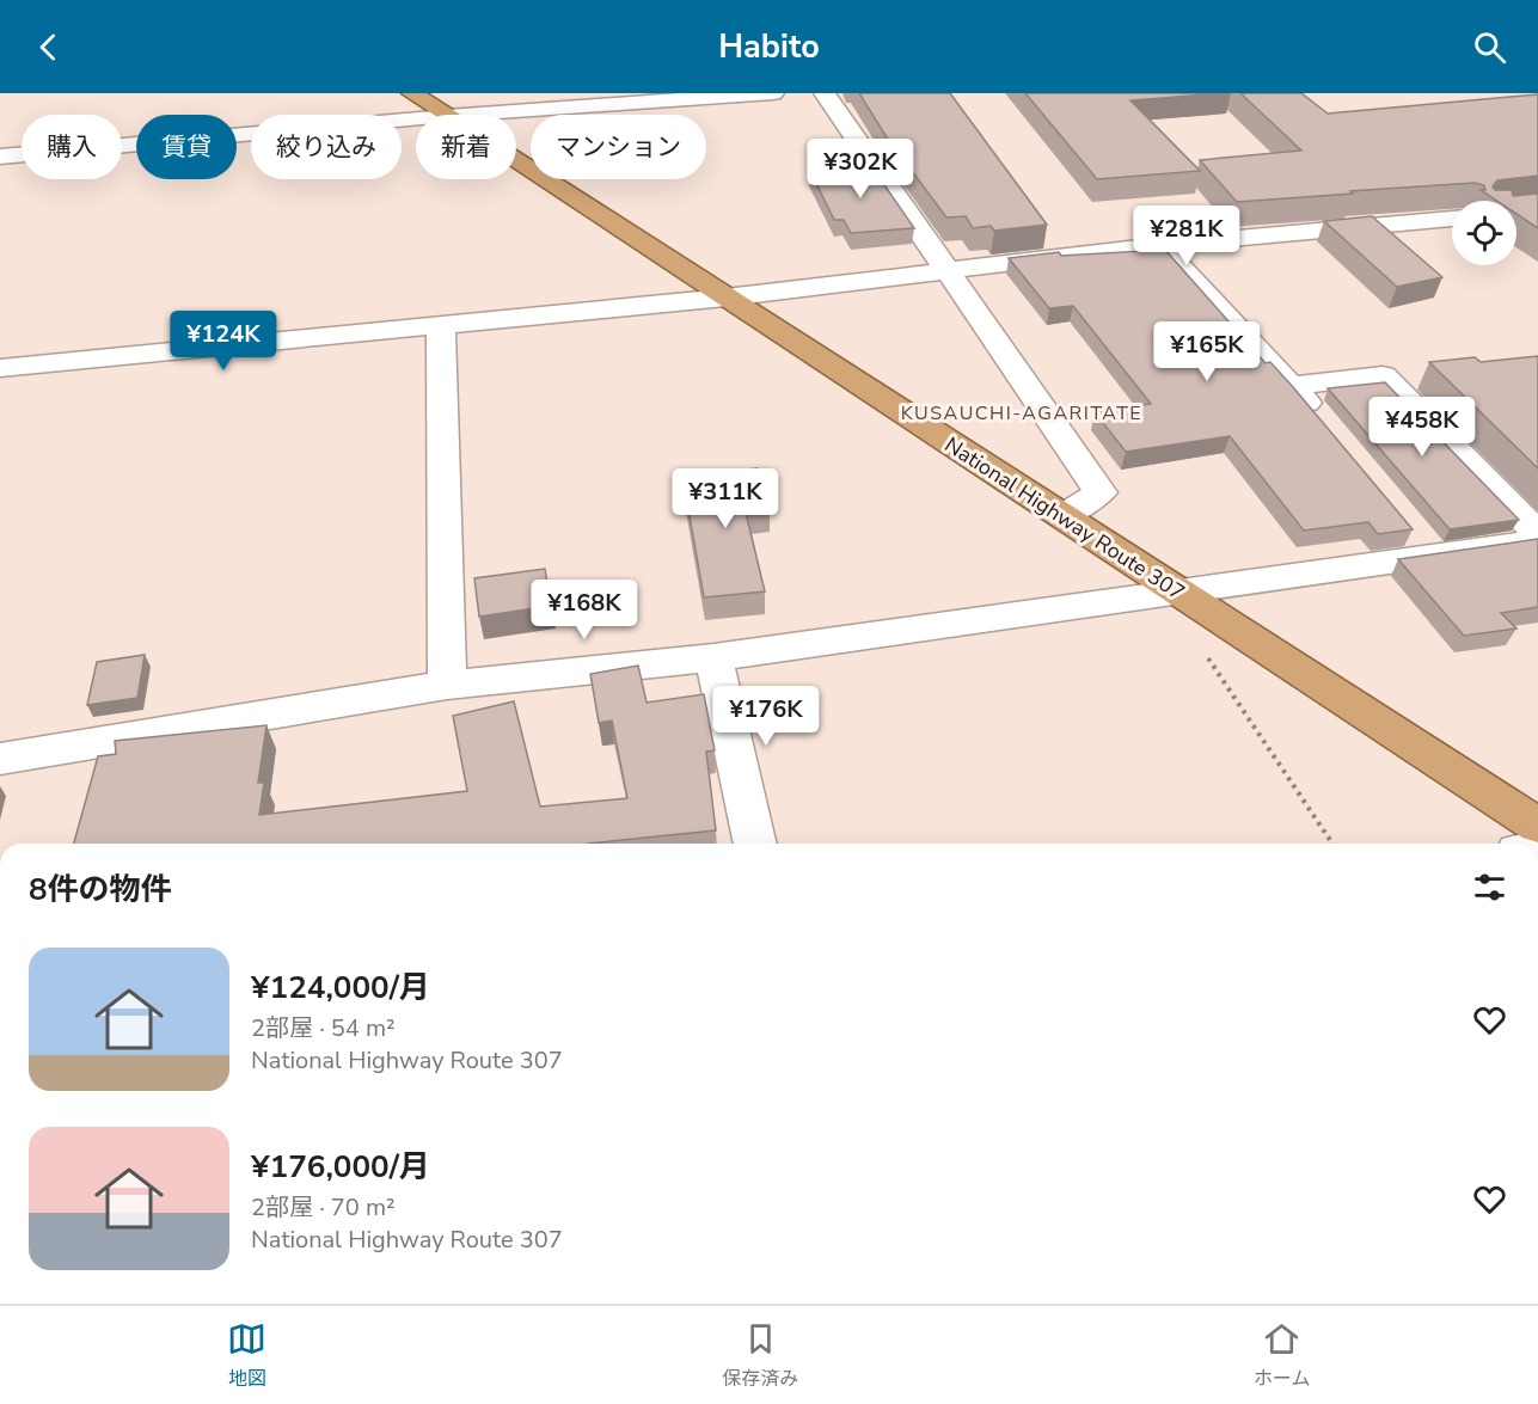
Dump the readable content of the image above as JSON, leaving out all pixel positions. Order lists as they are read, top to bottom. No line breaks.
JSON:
{"streets":{"highway":["National Highway Route 307"]},"districts":["KUSAUCHI-AGARITATE"],"page":{"header":"Habito","chip":["購入","賃貸","絞り込み","新着","マンション"],"price":["¥302K","¥281K","¥124K","¥165K","¥458K","¥311K","¥168K","¥176K"],"heading":"8件の物件","list":[{"name":"¥124,000/月","note":"2部屋 · 54 m² · National Highway Route 307"},{"name":"¥176,000/月","note":"2部屋 · 70 m² · National Highway Route 307"}],"tabs":["地図","保存済み","ホーム"]}}
